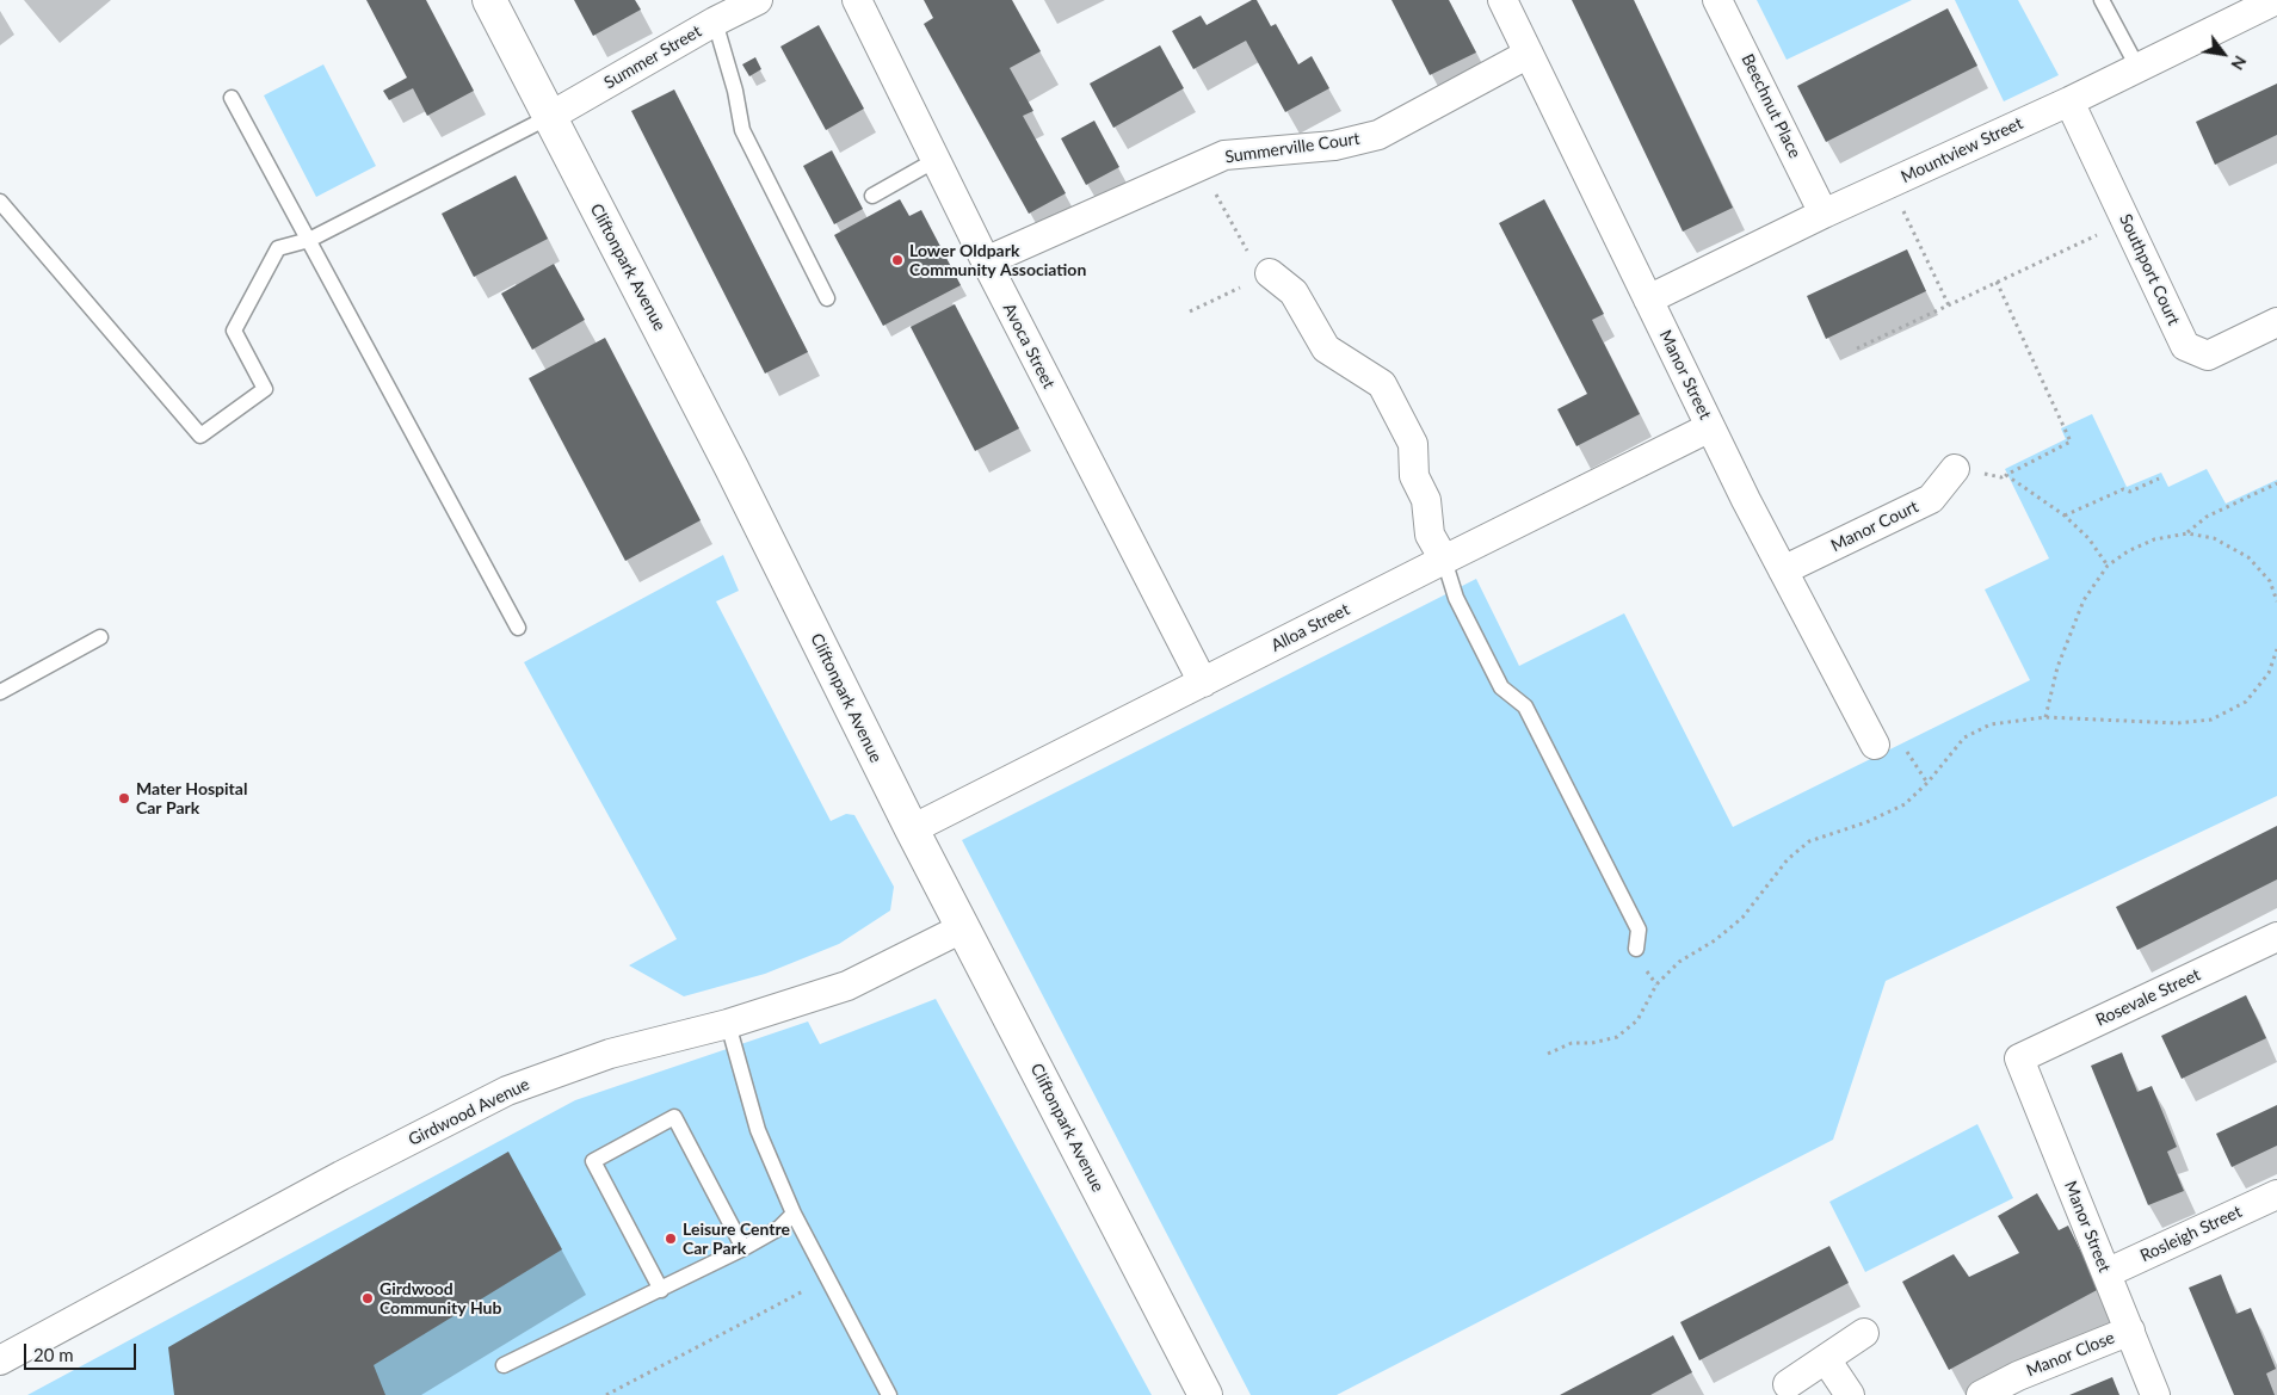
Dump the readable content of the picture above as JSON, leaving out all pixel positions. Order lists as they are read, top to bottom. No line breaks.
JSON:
{"streets":{"street":["Summer Street","Beechnut Place","Summerville Court","Mountview Street","Cliftonpark Avenue","Southport Court","Avoca Street","Manor Street","Manor Court","Alloa Street","Rosevale Street","Girdwood Avenue","Rosleigh Street","Manor Close"]},"crossings":[["Summer Street","Cliftonpark Avenue"],["Beechnut Place","Mountview Street"],["Summerville Court","Avoca Street"],["Summerville Court","Manor Street"],["Mountview Street","Southport Court"],["Mountview Street","Manor Street"],["Cliftonpark Avenue","Alloa Street"],["Cliftonpark Avenue","Girdwood Avenue"],["Avoca Street","Alloa Street"],["Manor Street","Manor Court"],["Manor Street","Alloa Street"],["Manor Street","Rosevale Street"],["Manor Street","Rosleigh Street"],["Manor Street","Manor Close"]],"places":["Lower Oldpark Community Association","Mater Hospital Car Park","Leisure Centre Car Park","Girdwood Community Hub"],"scale_bar":"20 m","north":"bottom right"}
